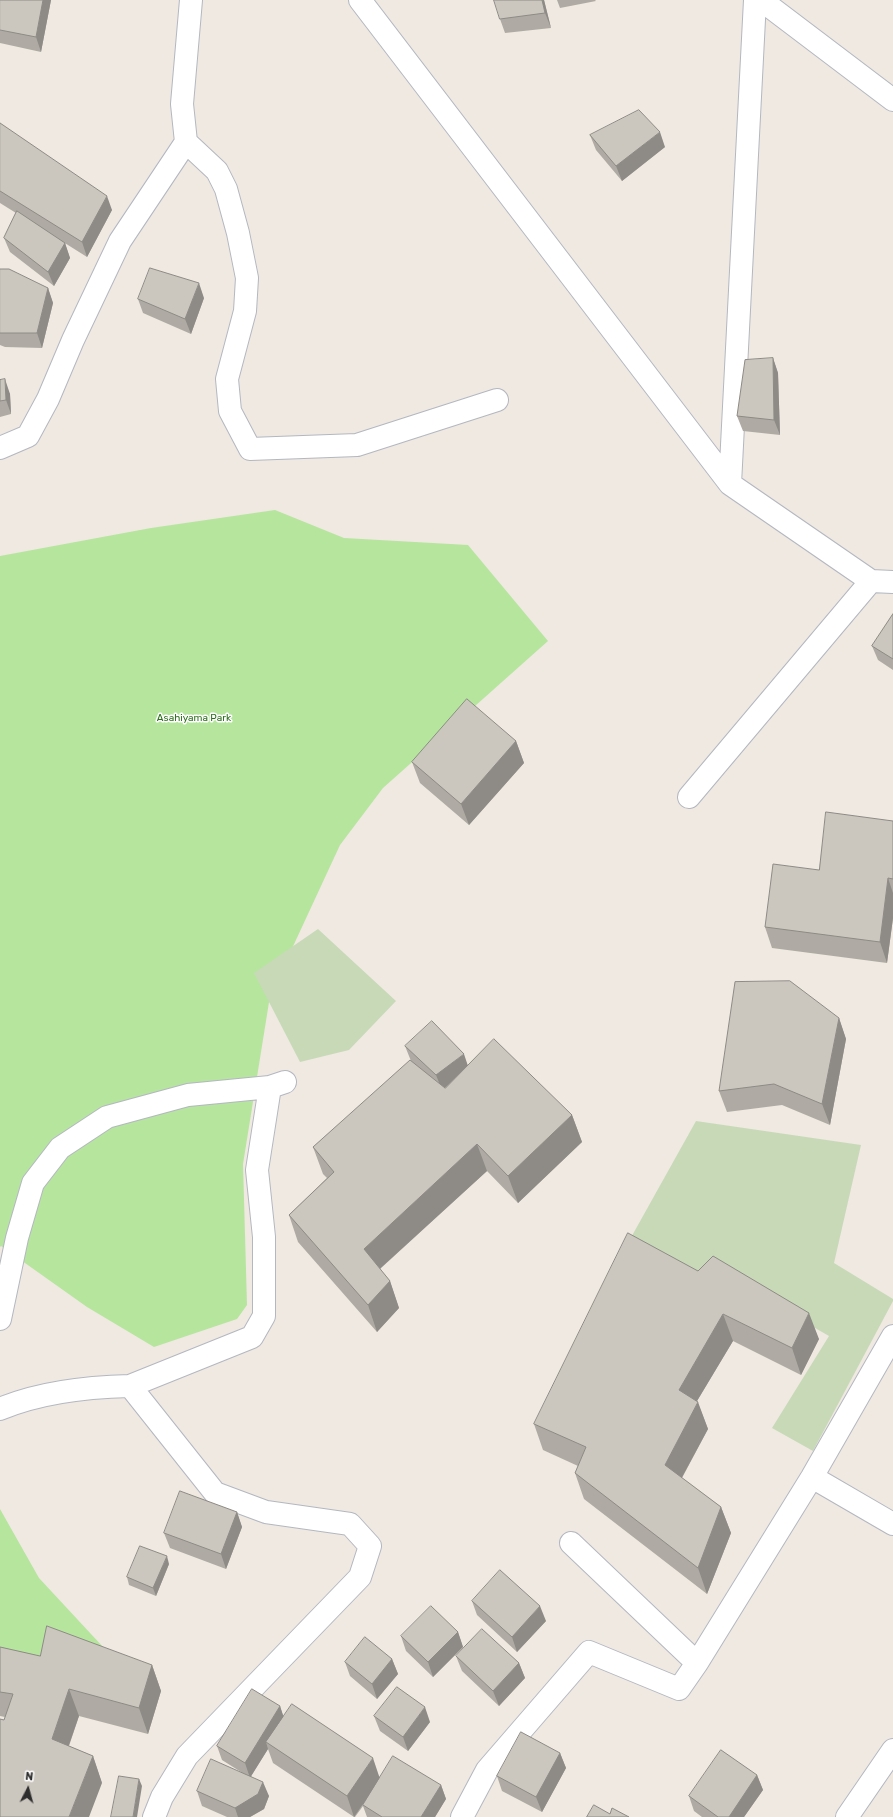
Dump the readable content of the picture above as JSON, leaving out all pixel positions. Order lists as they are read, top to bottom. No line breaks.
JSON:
{"parks":["Asahiyama Park"],"north":"top"}
